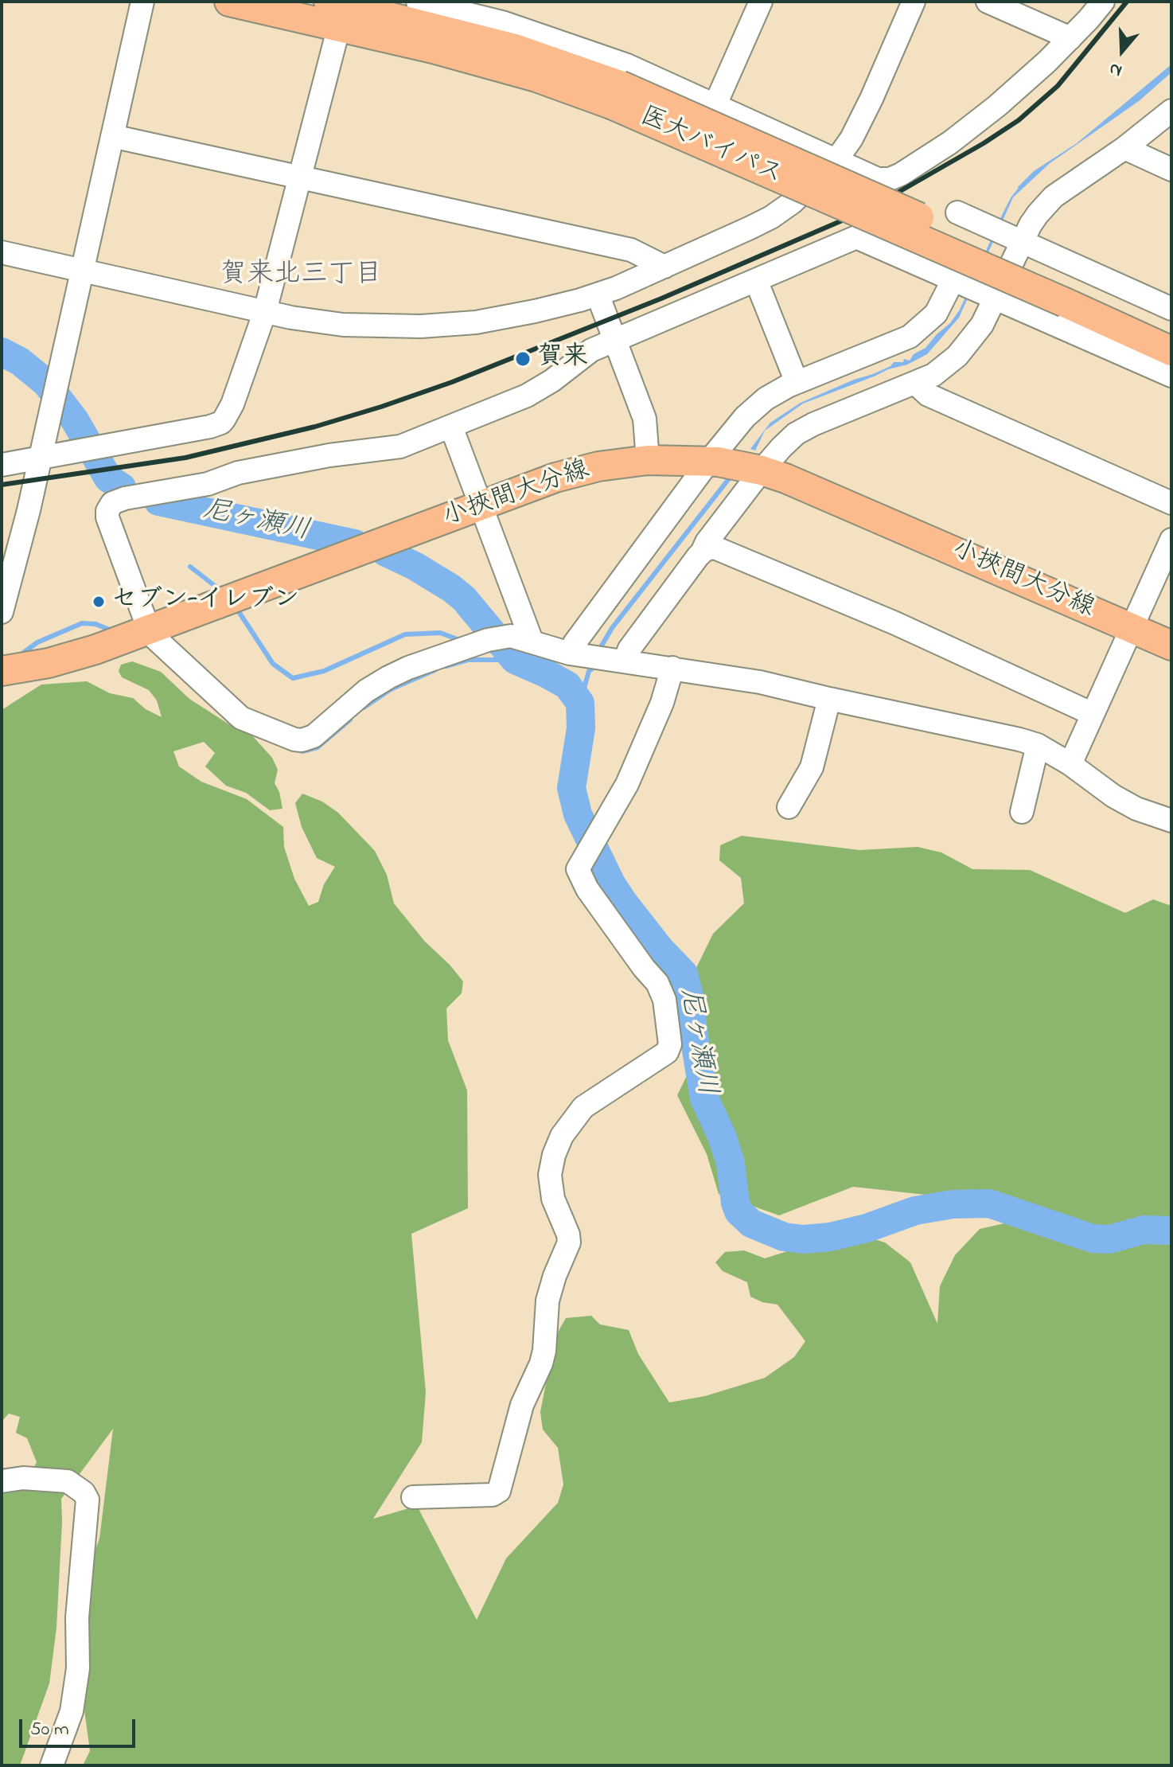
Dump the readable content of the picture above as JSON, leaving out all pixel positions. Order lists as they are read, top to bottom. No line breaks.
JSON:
{"streets":{"main road":["医大バイパス","小挾間大分線"]},"districts":["賀来北三丁目"],"water":["尼ヶ瀬川"],"places":["賀来","セブン-イレブン"],"scale_bar":"50 m","north":"bottom"}
